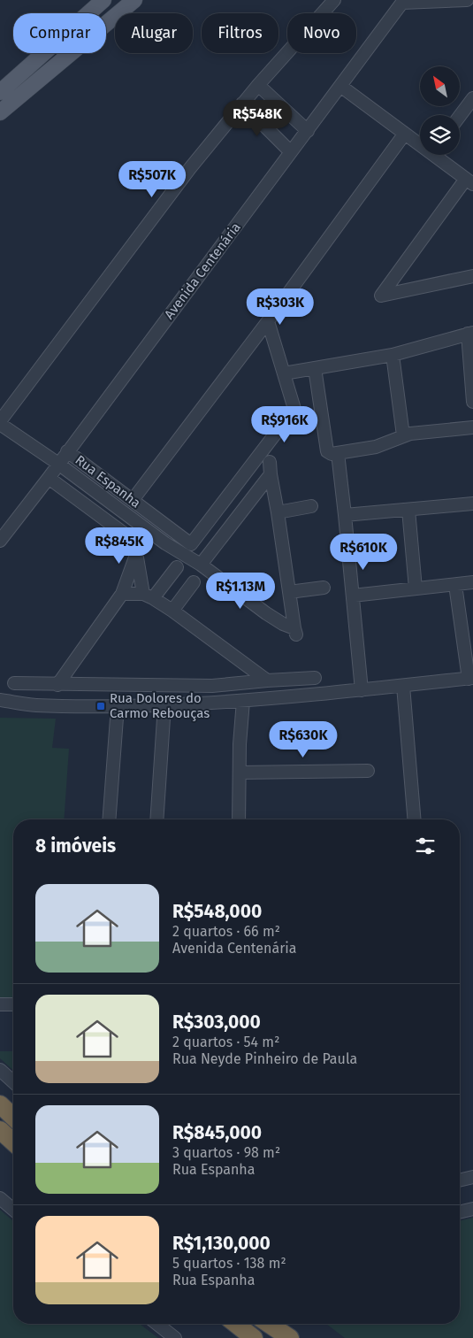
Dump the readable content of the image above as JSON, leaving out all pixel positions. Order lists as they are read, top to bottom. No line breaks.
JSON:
{"streets":{"street":["Avenida Centenária","Rua Espanha"]},"crossings":[["Avenida Centenária","Rua Espanha"]],"places":{"transit":["Rua Dolores do Carmo Rebouças"]},"north":"top left","page":{"chip":["Comprar","Alugar","Filtros","Novo"],"price":["R$548K","R$507K","R$303K","R$916K","R$845K","R$610K","R$1.13M","R$630K"],"heading":"8 imóveis","list":[{"name":"R$548,000","note":"2 quartos · 66 m² · Avenida Centenária"},{"name":"R$303,000","note":"2 quartos · 54 m² · Rua Neyde Pinheiro de Paula"},{"name":"R$845,000","note":"3 quartos · 98 m² · Rua Espanha"},{"name":"R$1,130,000","note":"5 quartos · 138 m² · Rua Espanha"}]}}
